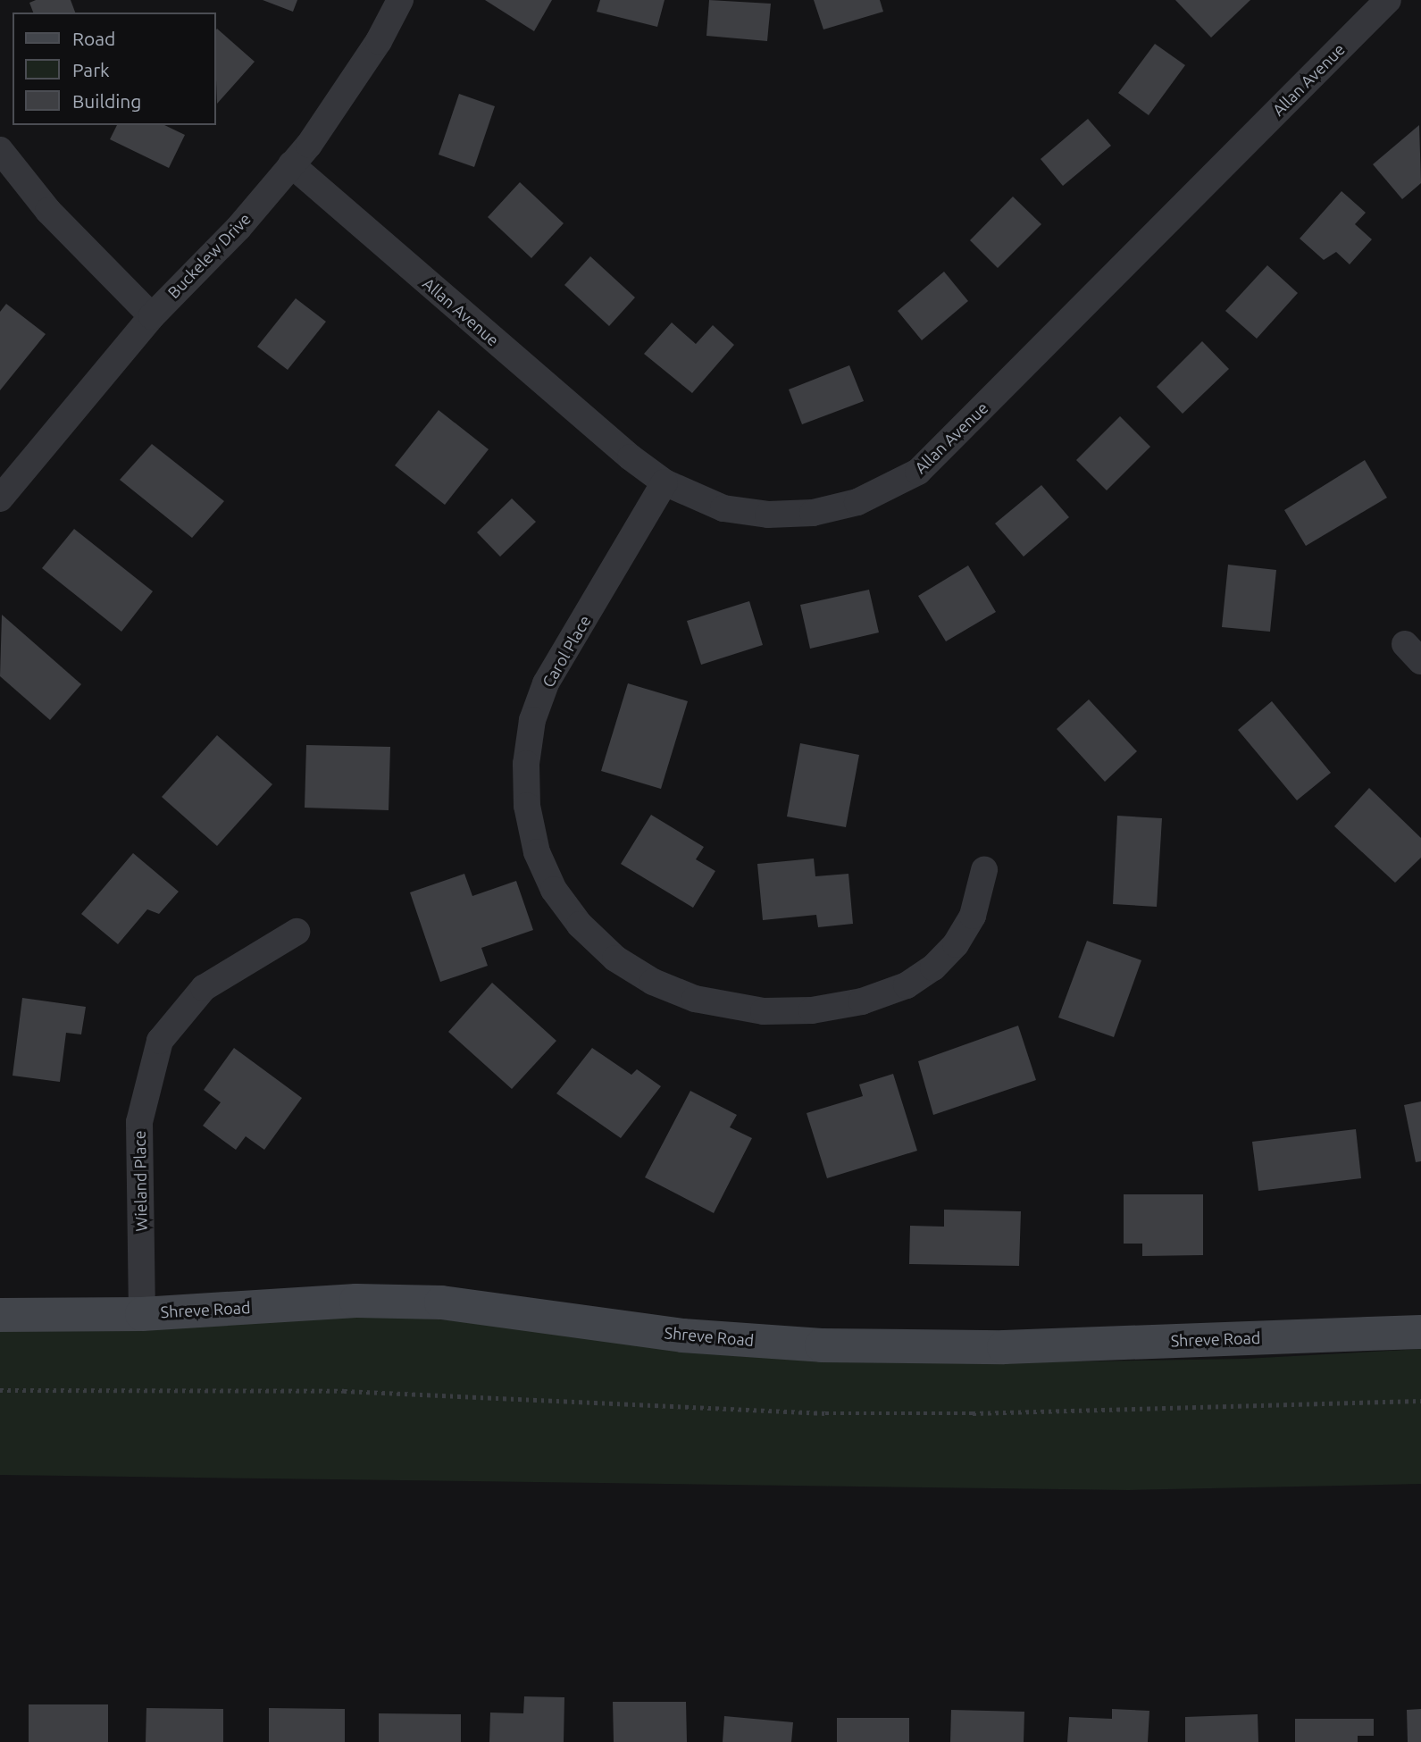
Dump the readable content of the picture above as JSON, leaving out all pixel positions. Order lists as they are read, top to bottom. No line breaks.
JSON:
{"streets":{"main road":["Shreve Road"],"street":["Allan Avenue","Buckelew Drive","Carol Place","Wieland Place"]},"crossings":[["Allan Avenue","Buckelew Drive"],["Allan Avenue","Carol Place"],["Wieland Place","Shreve Road"]],"legend":["Road","Park","Building"]}
